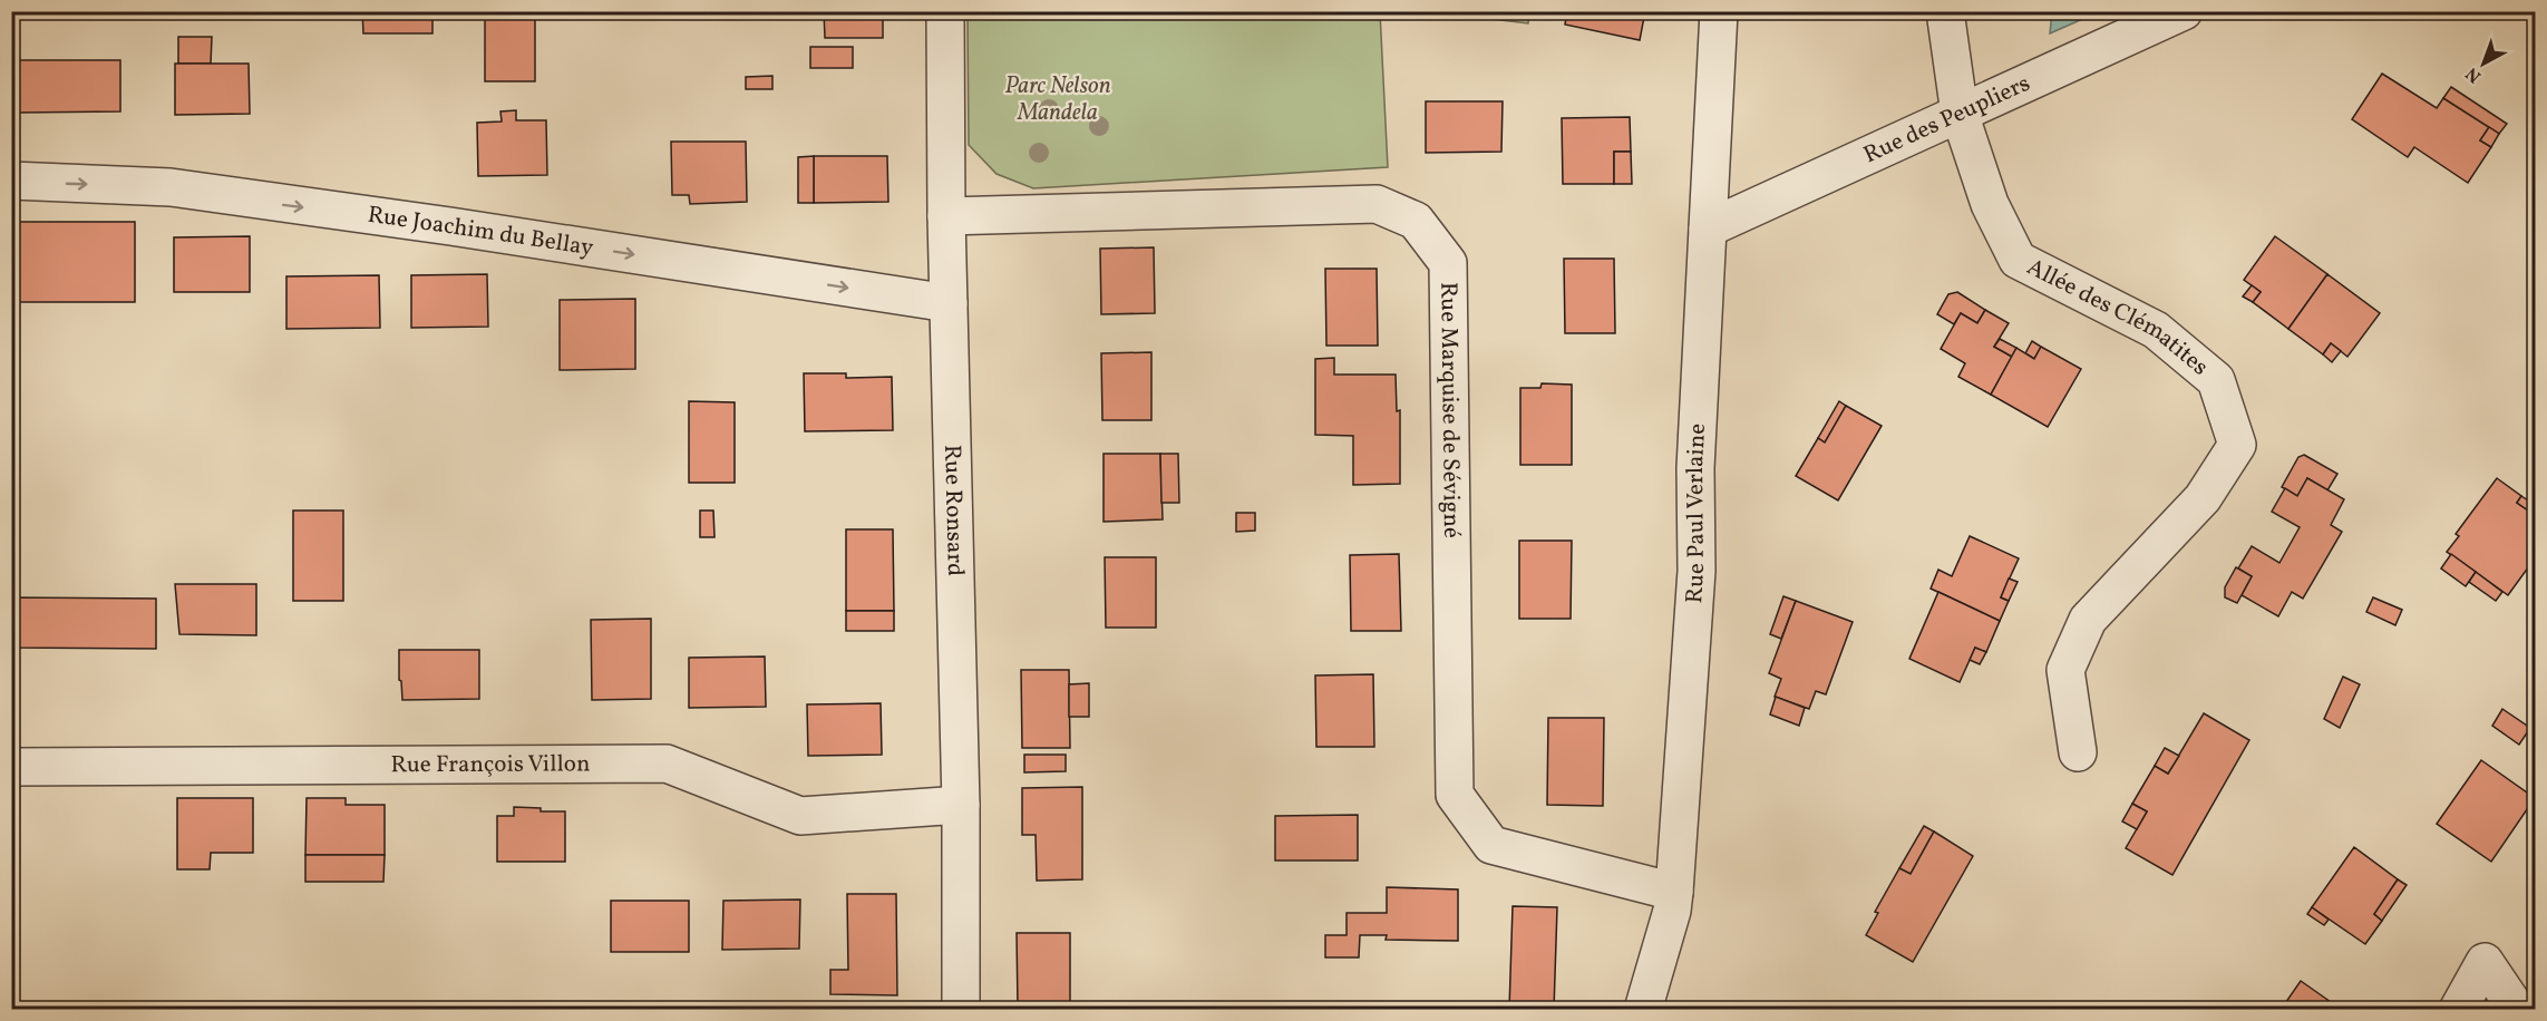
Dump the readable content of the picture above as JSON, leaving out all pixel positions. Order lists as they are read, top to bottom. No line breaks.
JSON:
{"streets":{"street":["Rue des Peupliers","Rue Joachim du Bellay","Allée des Clématites","Rue Marquise de Sévigné","Rue Ronsard","Rue Paul Verlaine","Rue François Villon"]},"crossings":[["Rue des Peupliers","Allée des Clématites"],["Rue des Peupliers","Rue Paul Verlaine"],["Rue Joachim du Bellay","Rue Ronsard"],["Rue Marquise de Sévigné","Rue Ronsard"],["Rue Marquise de Sévigné","Rue Paul Verlaine"],["Rue Ronsard","Rue François Villon"]],"one_way":["Rue Joachim du Bellay"],"parks":["Parc Nelson Mandela"],"north":"bottom left"}
